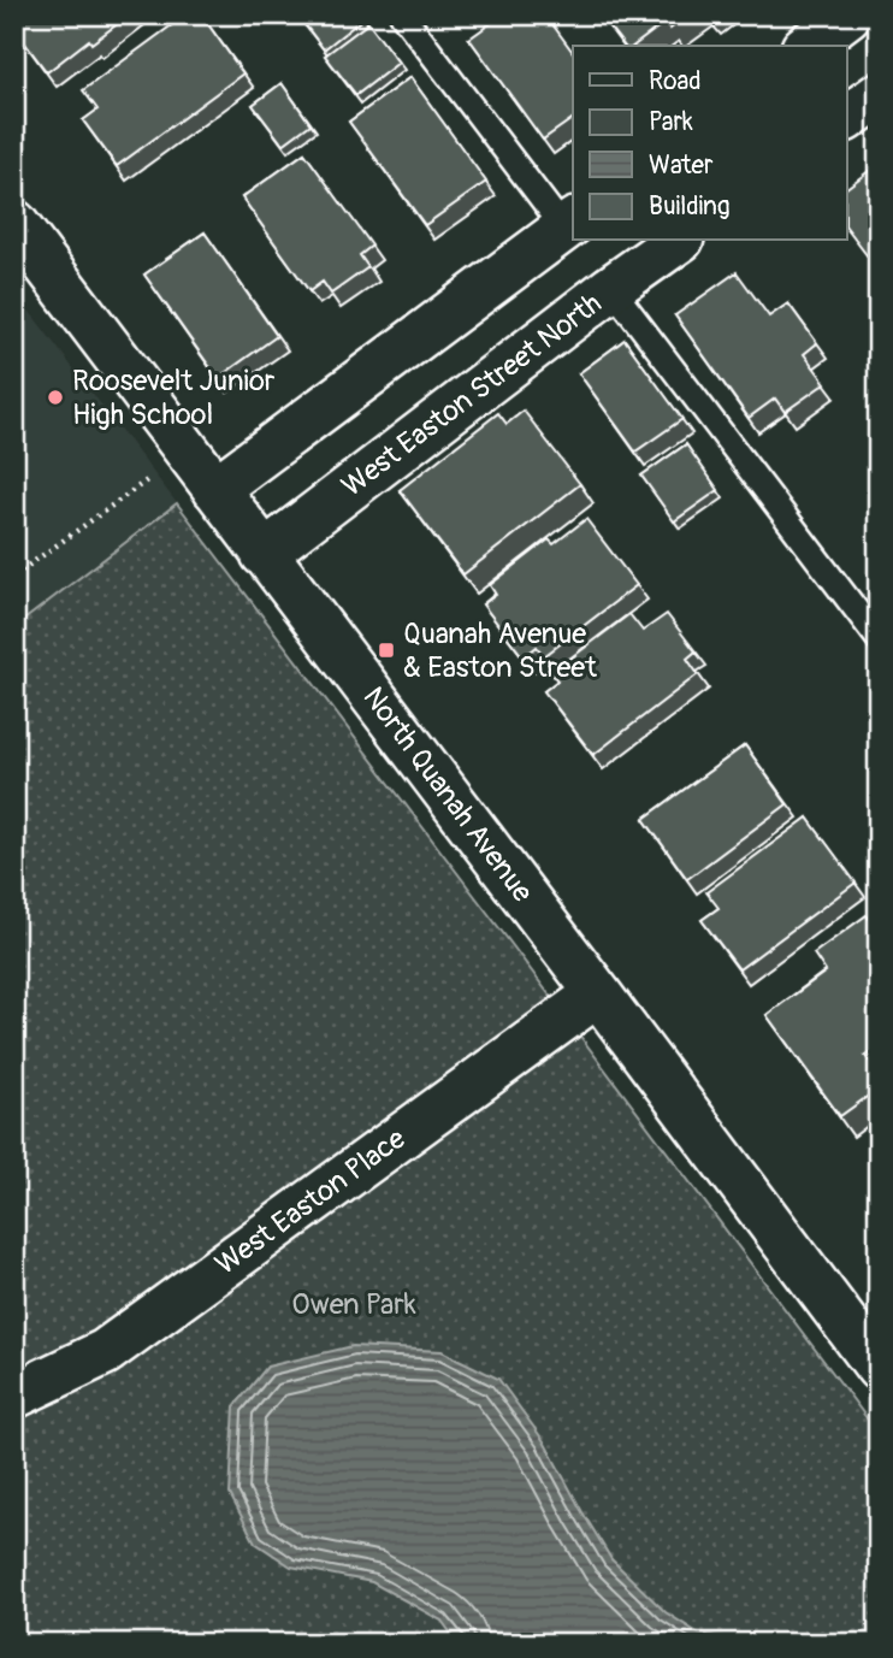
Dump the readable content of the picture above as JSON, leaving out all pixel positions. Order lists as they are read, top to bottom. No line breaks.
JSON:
{"streets":{"street":["West Easton Street North","North Quanah Avenue","West Easton Place"]},"crossings":[["West Easton Street North","North Quanah Avenue"],["North Quanah Avenue","West Easton Place"]],"parks":["Owen Park"],"places":{"other":["Roosevelt Junior High School"],"transit":["Quanah Avenue & Easton Street"]},"legend":["Road","Park","Water","Building"]}
